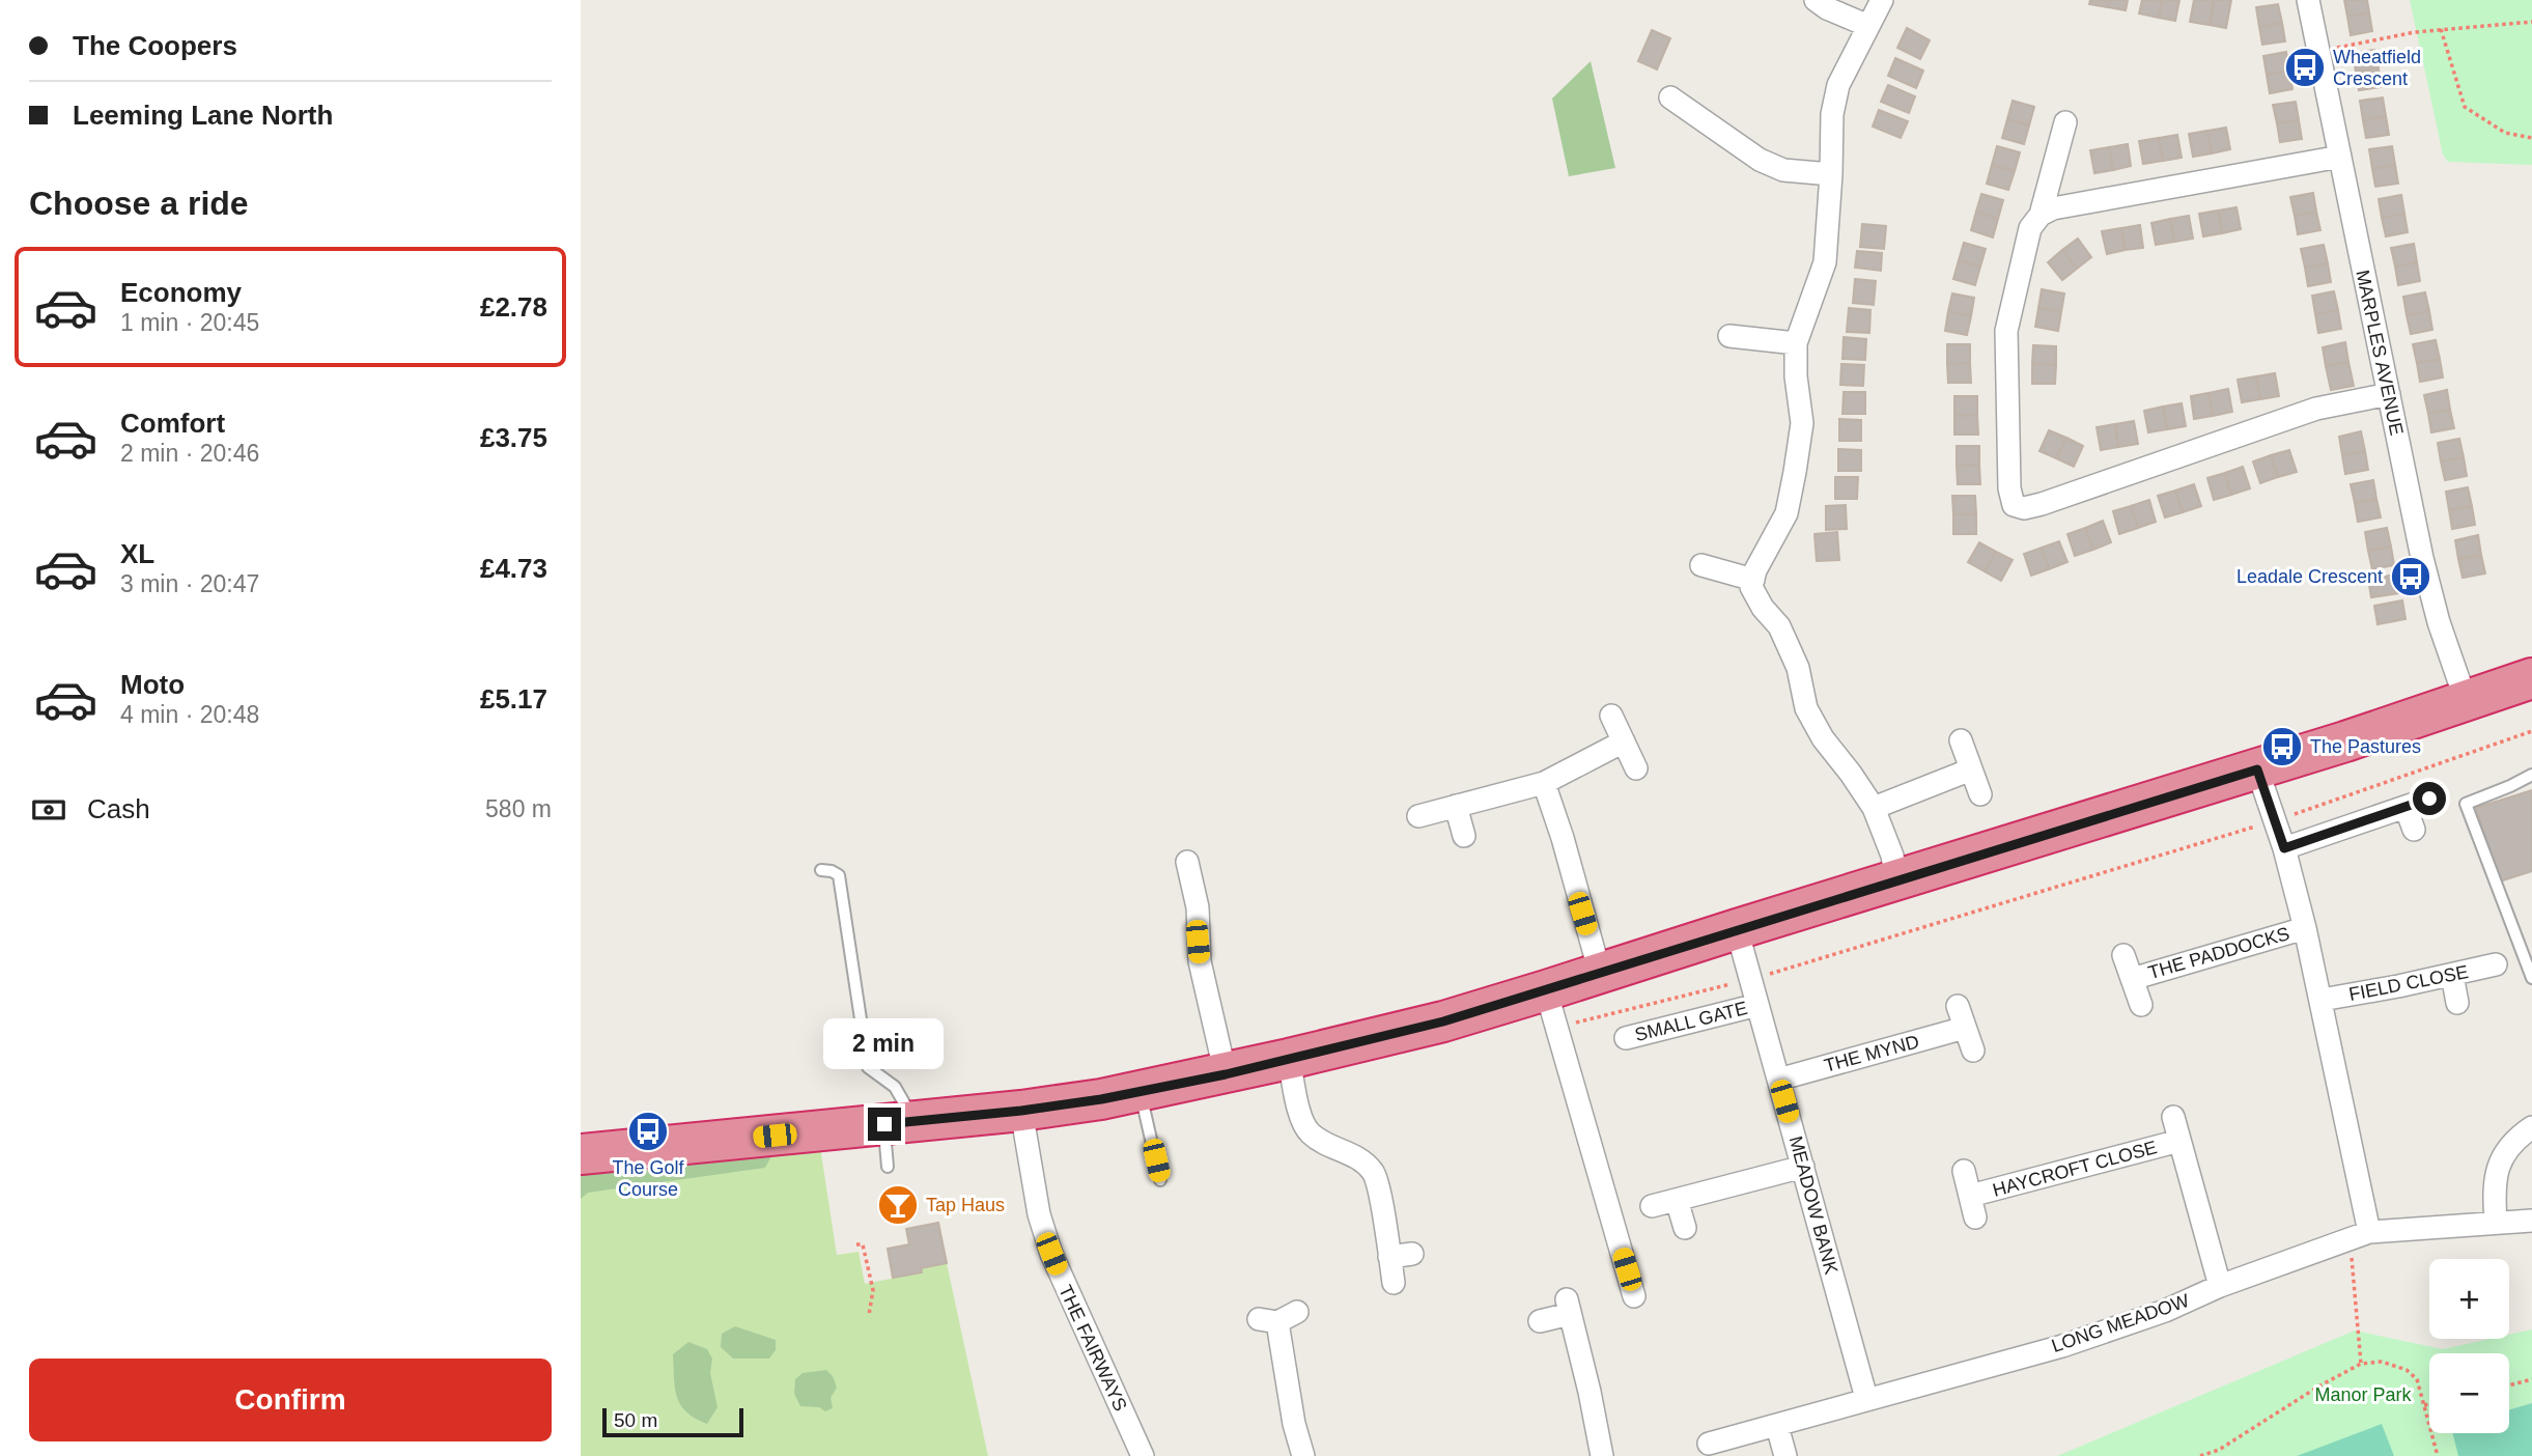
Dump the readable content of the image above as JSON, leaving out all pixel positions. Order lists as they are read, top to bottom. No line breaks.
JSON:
{"streets":{"street":["MARPLES AVENUE","THE PADDOCKS","FIELD CLOSE","SMALL GATE","THE MYND","HAYCROFT CLOSE","MEADOW BANK","LONG MEADOW","THE FAIRWAYS"]},"crossings":[["SMALL GATE","MEADOW BANK"],["THE MYND","MEADOW BANK"],["HAYCROFT CLOSE","LONG MEADOW"],["MEADOW BANK","LONG MEADOW"]],"parks":["Manor Park"],"places":{"bus stop":["Wheatfield Crescent","Leadale Crescent","The Pastures","The Golf Course"],"bar":["Tap Haus"]},"scale_bar":"50 m","page":{"banner":["The Coopers","Leeming Lane North"],"heading":"Choose a ride","list":[{"name":"Economy","note":"1 min · 20:45","value":"£2.78"},{"name":"Comfort","note":"2 min · 20:46","value":"£3.75"},{"name":"XL","note":"3 min · 20:47","value":"£4.73"},{"name":"Moto","note":"4 min · 20:48","value":"£5.17"}],"pay":["Cash","580 m"],"bubble":"2 min","map_buttons":["+","−"],"buttons":"Confirm","scale":"50 m"}}
